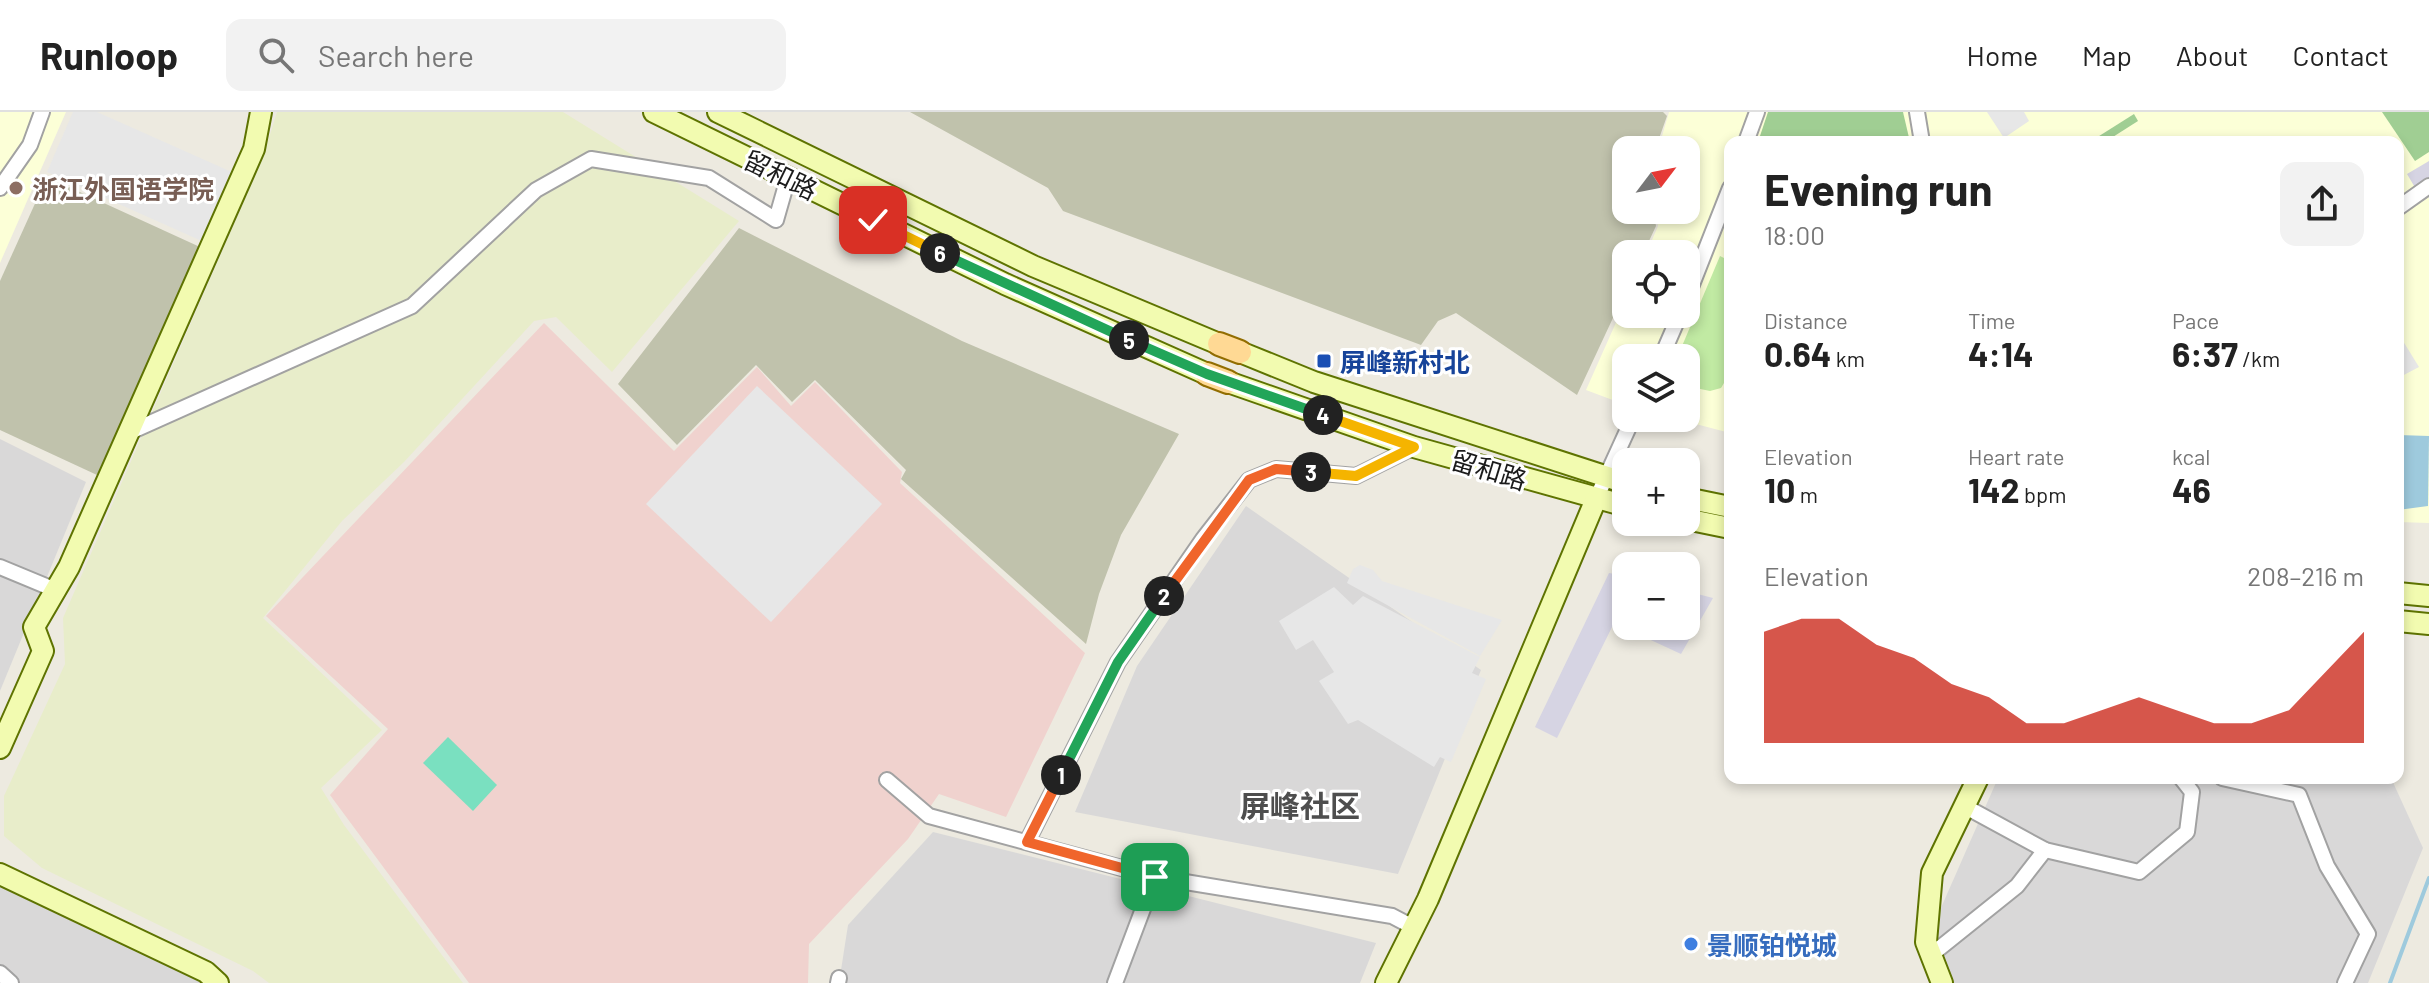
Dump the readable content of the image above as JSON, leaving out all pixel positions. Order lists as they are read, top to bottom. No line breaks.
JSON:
{"streets":{"main road":["留和路"]},"districts":["屏峰社区"],"places":{"other":["浙江外国语学院","景顺铂悦城"],"transit":["屏峰新村北"]},"north":"top right","page":{"header":"Runloop","search":"Search here","nav":["Home","Map","About","Contact"],"map_buttons":["+","−"],"heading":["Evening run","18:00"],"pins":["6","5","4","3","2","1"],"stats":[["Distance","0.64 km"],["Time","4:14"],["Pace","6:37 /km"],["Elevation","10 m"],["Heart rate","142 bpm"],["kcal","46"]],"chart":["Elevation","208–216 m"]}}
